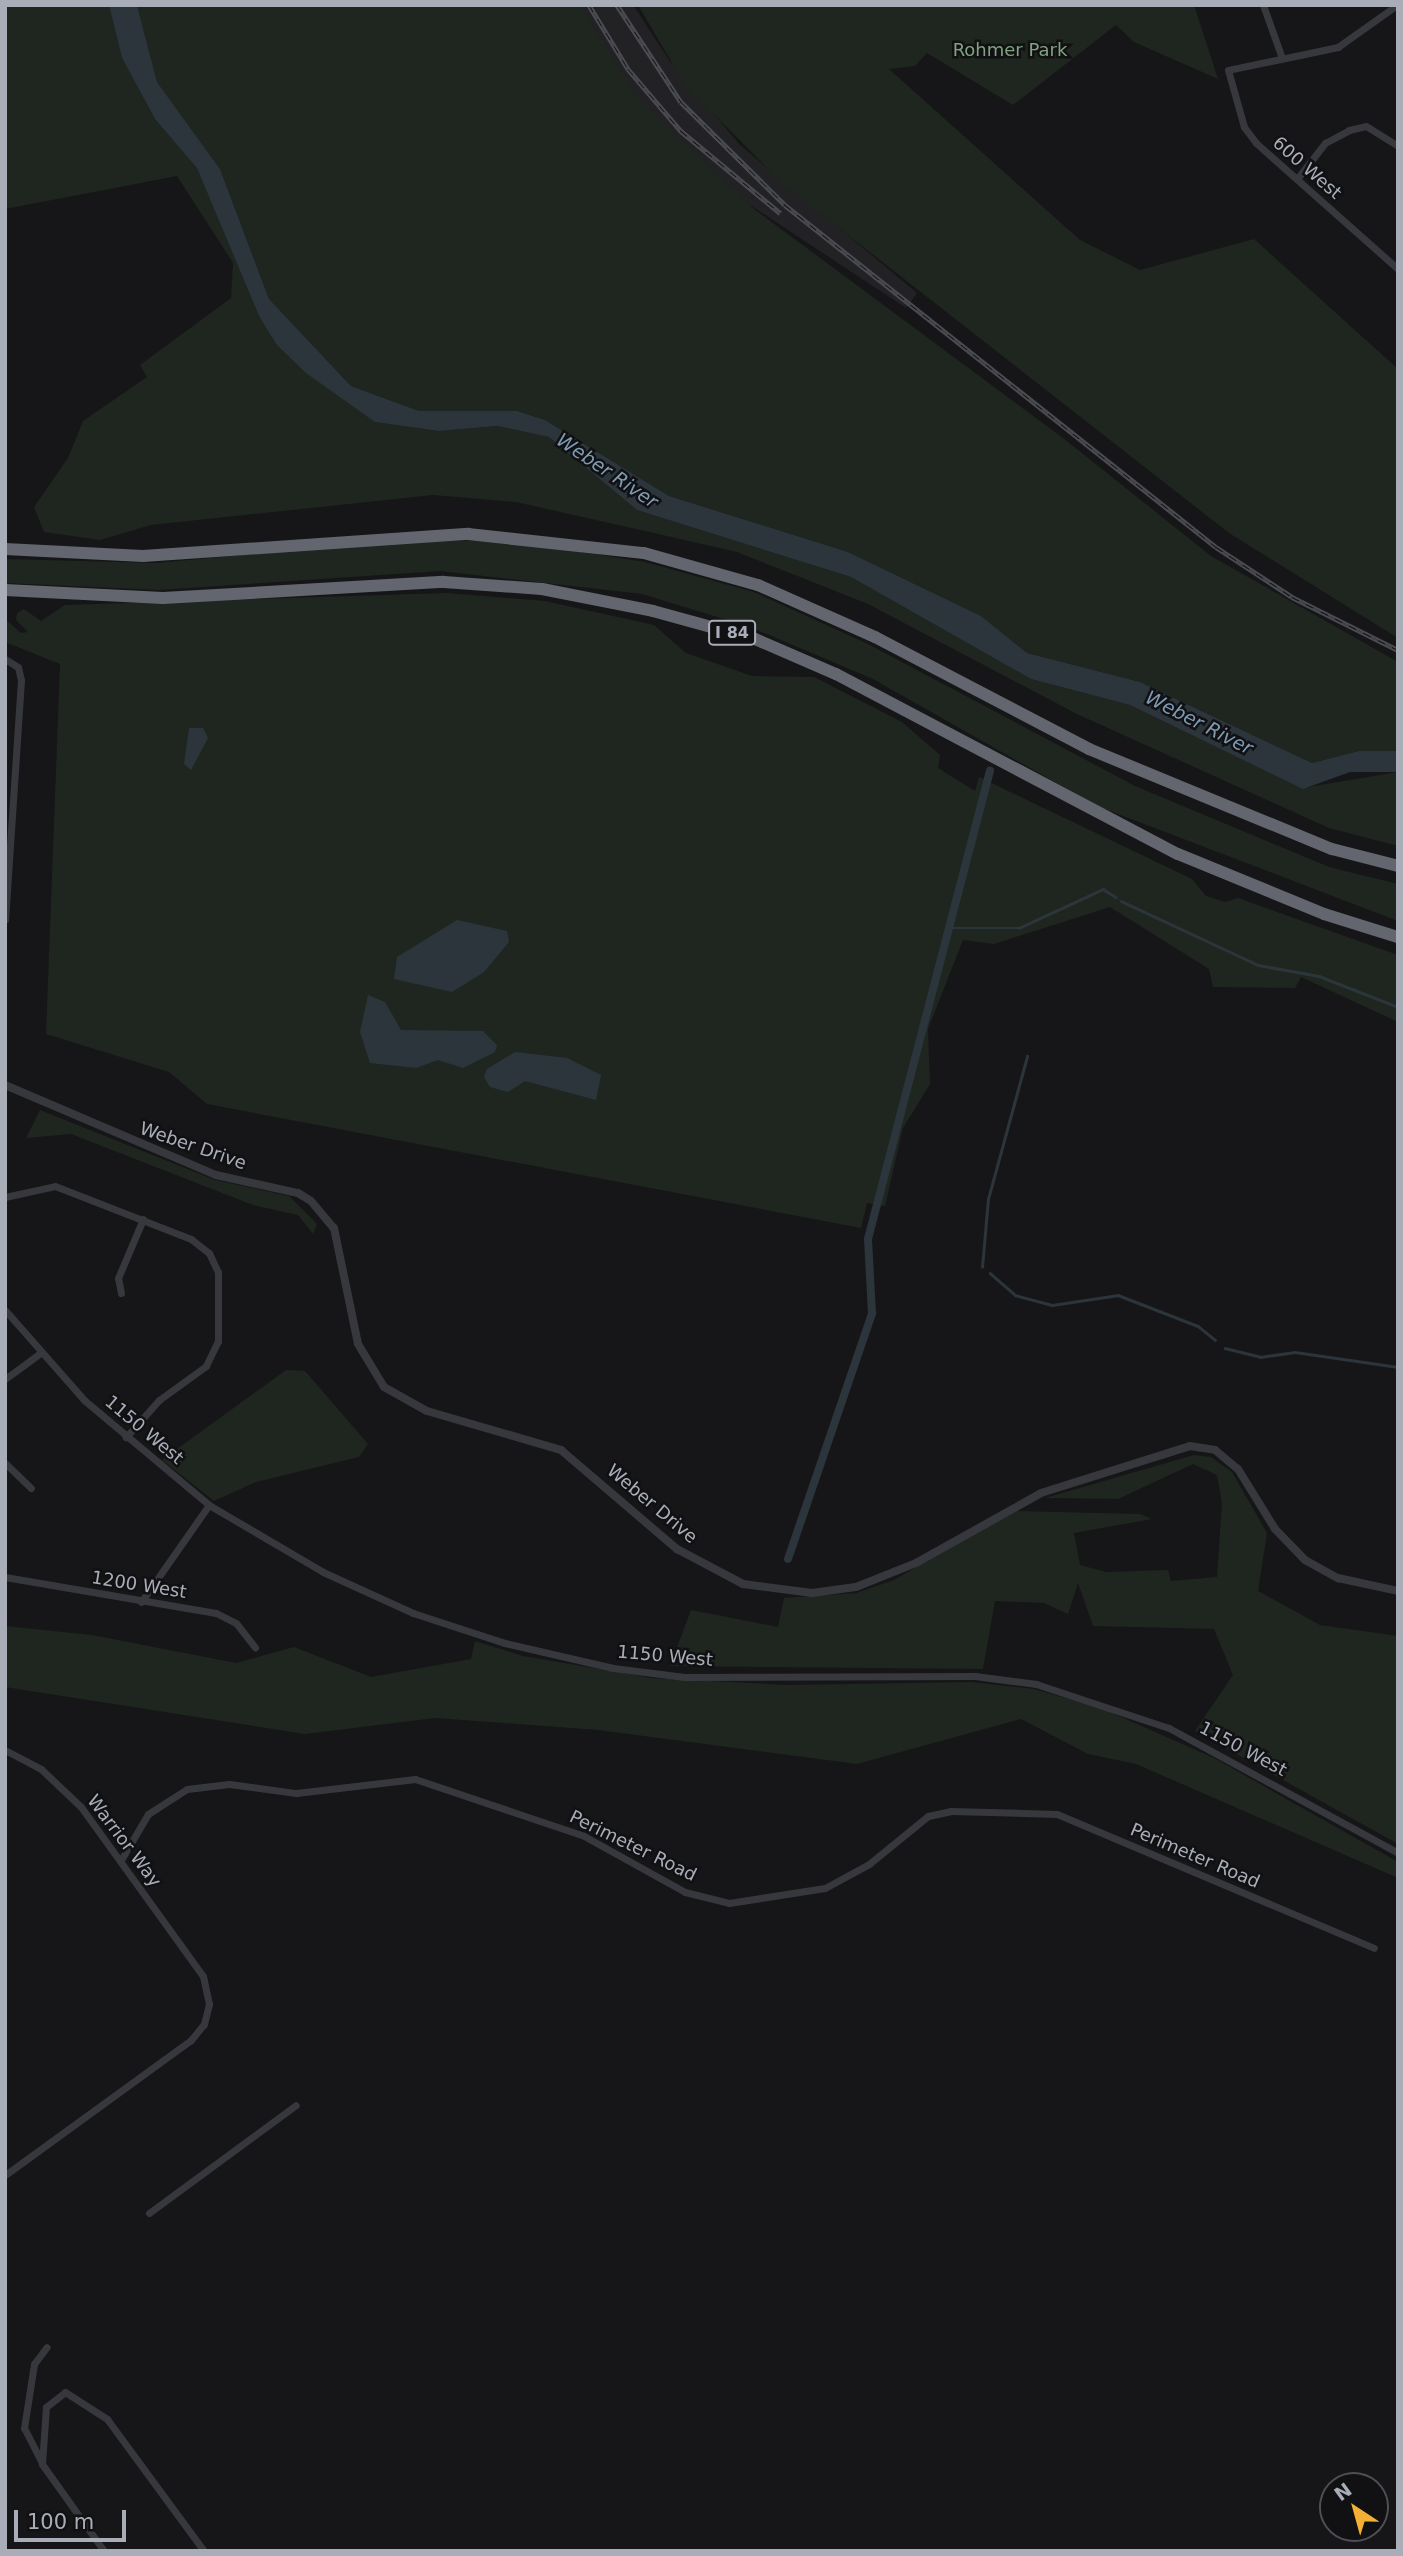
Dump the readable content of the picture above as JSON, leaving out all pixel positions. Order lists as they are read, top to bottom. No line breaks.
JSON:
{"streets":{"highway":["I 84"],"street":["600 West","Weber Drive","1150 West","1200 West","Warrior Way","Perimeter Road"]},"crossings":[["Warrior Way","Perimeter Road"]],"water":["Weber River"],"parks":["Rohmer Park"],"scale_bar":"100 m","north":"top left"}
